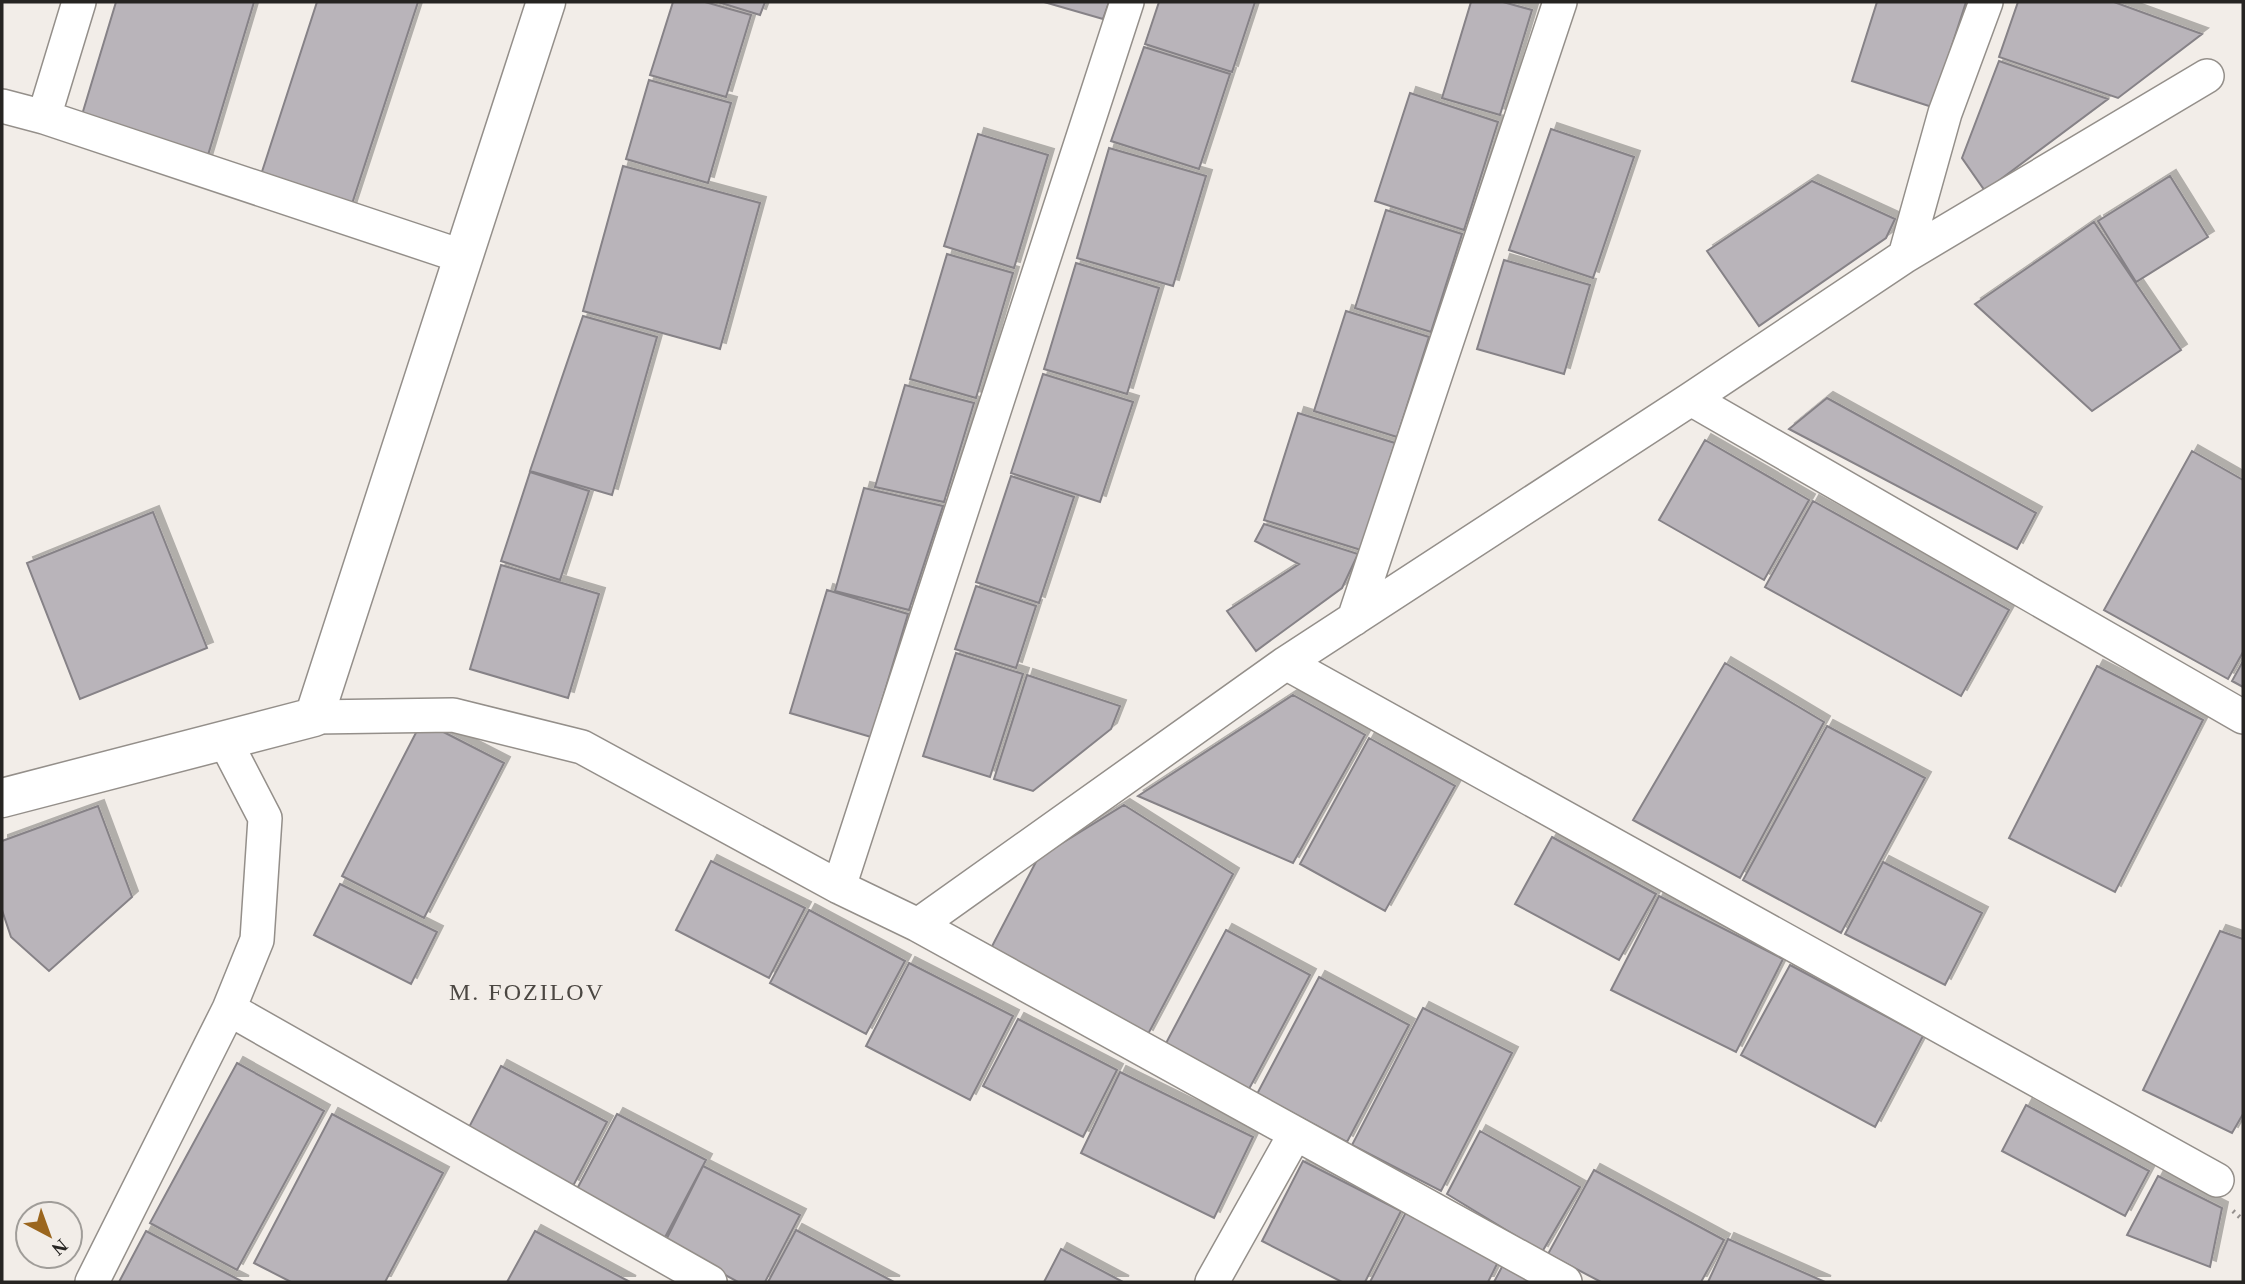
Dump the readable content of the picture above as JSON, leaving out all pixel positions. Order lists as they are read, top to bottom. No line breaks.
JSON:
{"districts":["M. FOZILOV"],"north":"bottom right"}
